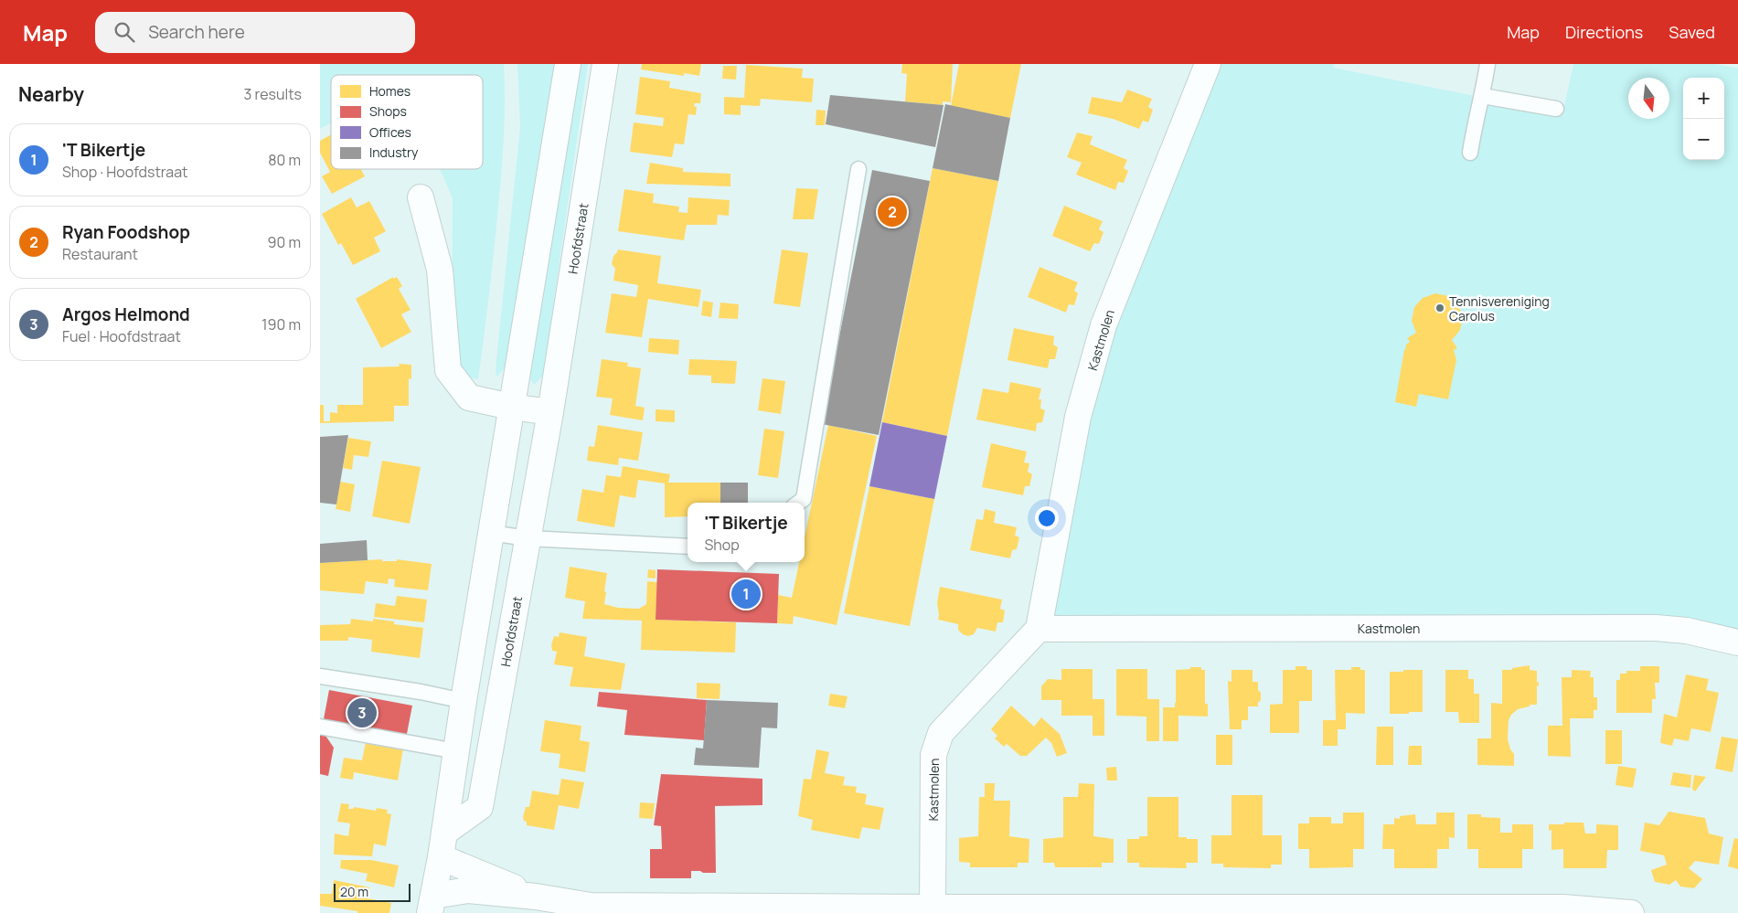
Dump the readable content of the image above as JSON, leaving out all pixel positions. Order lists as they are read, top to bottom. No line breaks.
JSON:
{"streets":{"street":["Hoofdstraat","Kastmolen"]},"places":["Tennisvereniging Carolus"],"legend":["Homes","Shops","Offices","Industry"],"scale_bar":"20 m","north":"bottom","page":{"header":"Map","search":"Search here","nav":["Map","Directions","Saved"],"heading":["Nearby","3 results"],"map_buttons":["+","−"],"list":[{"mark":"1","name":"'T Bikertje","note":"Shop · Hoofdstraat","value":"80 m"},{"mark":"2","name":"Ryan Foodshop","note":"Restaurant","value":"90 m"},{"mark":"3","name":"Argos Helmond","note":"Fuel · Hoofdstraat","value":"190 m"}],"pins":["2","1","3"],"popup":["'T Bikertje","Shop"],"scale":"20 m"}}
